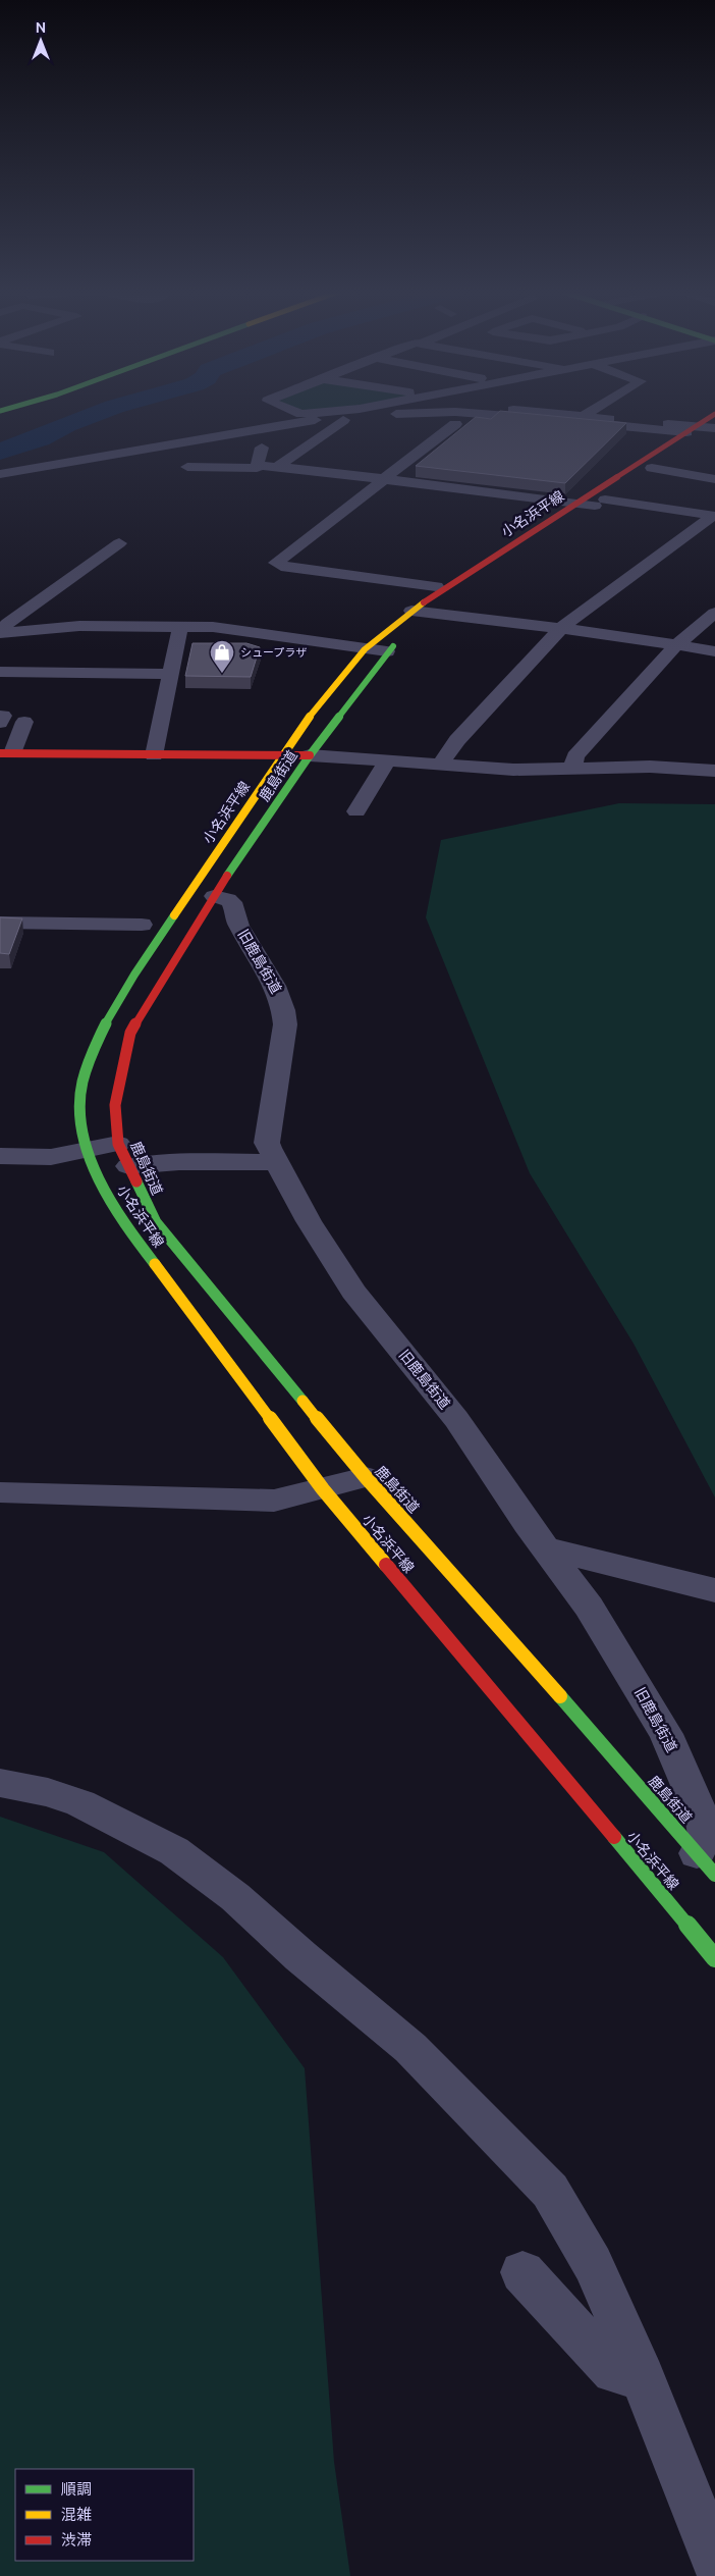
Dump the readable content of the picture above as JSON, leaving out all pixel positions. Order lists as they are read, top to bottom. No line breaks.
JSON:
{"streets":{"main road":["小名浜平線","鹿島街道"],"street":["旧鹿島街道"]},"crossings":[["鹿島街道","旧鹿島街道"]],"places":{"shop":["シュープラザ"]},"legend":["順調","混雑","渋滞"],"north":"top"}
